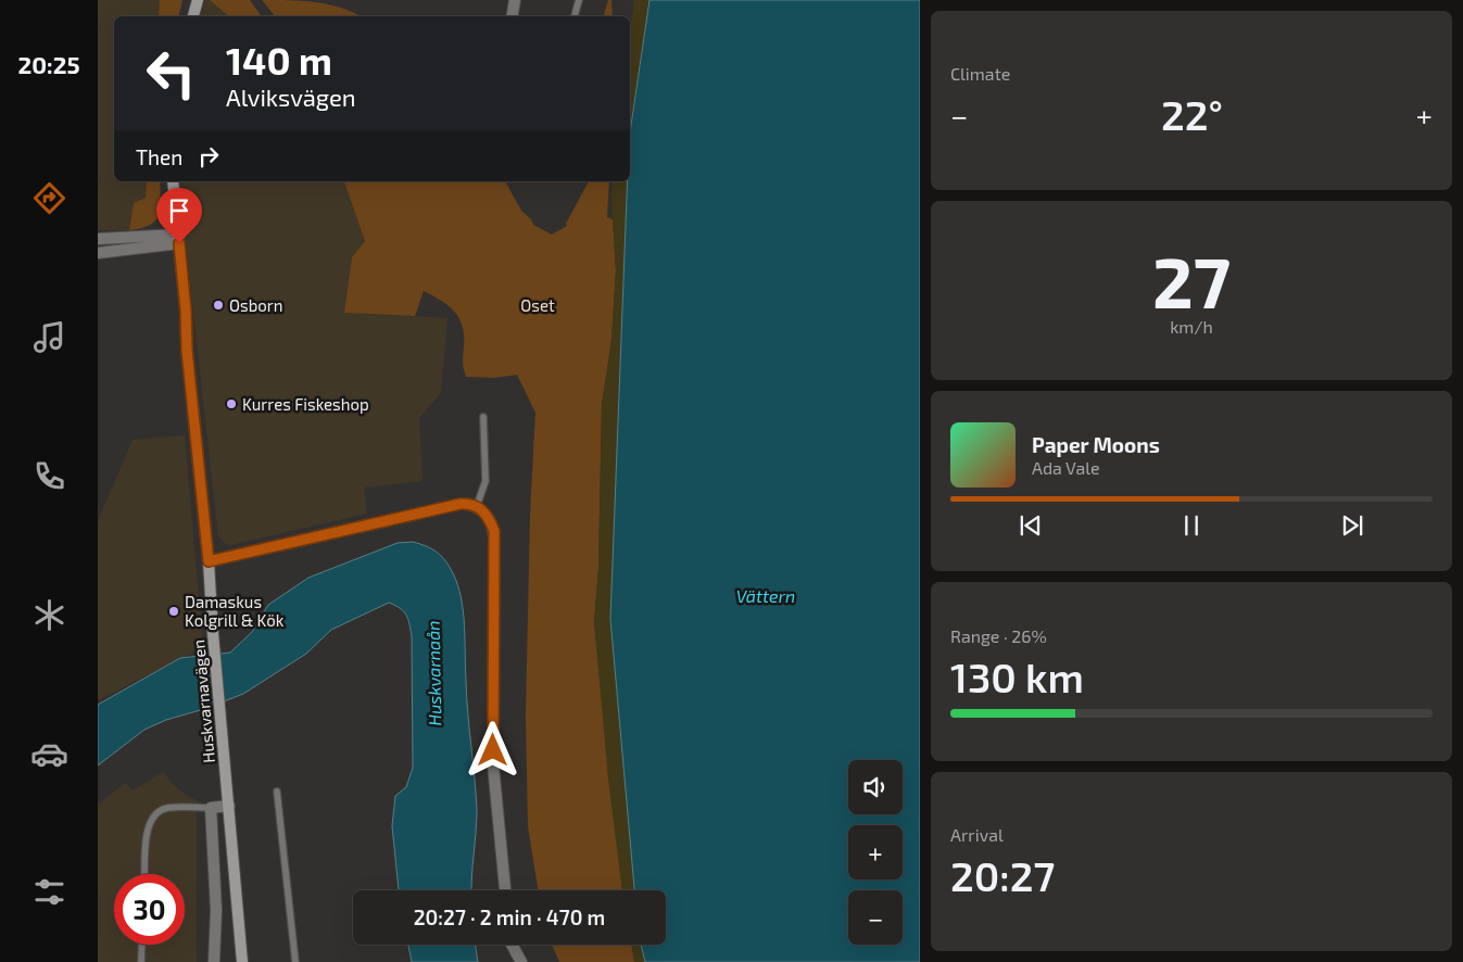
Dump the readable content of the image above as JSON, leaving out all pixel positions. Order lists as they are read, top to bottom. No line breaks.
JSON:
{"streets":{"street":["Huskvarnavägen"]},"water":["Vättern","Huskvarnaån"],"parks":["Oset"],"places":["Osborn","Kurres Fiskeshop","Damaskus Kolgrill & Kök"],"page":{"tabs":"20:25","tile":["Climate",["27","km/h"],["Range · 26%","130 km"],["Arrival","20:27"]],"turn":["140 m","Alviksvägen"],"heat":["−","22°","+"],"then":"Then","song":["Paper Moons","Ada Vale"],"map_buttons":["+","−"],"limit":"30","trip":"20:27 · 2 min · 470 m"}}
